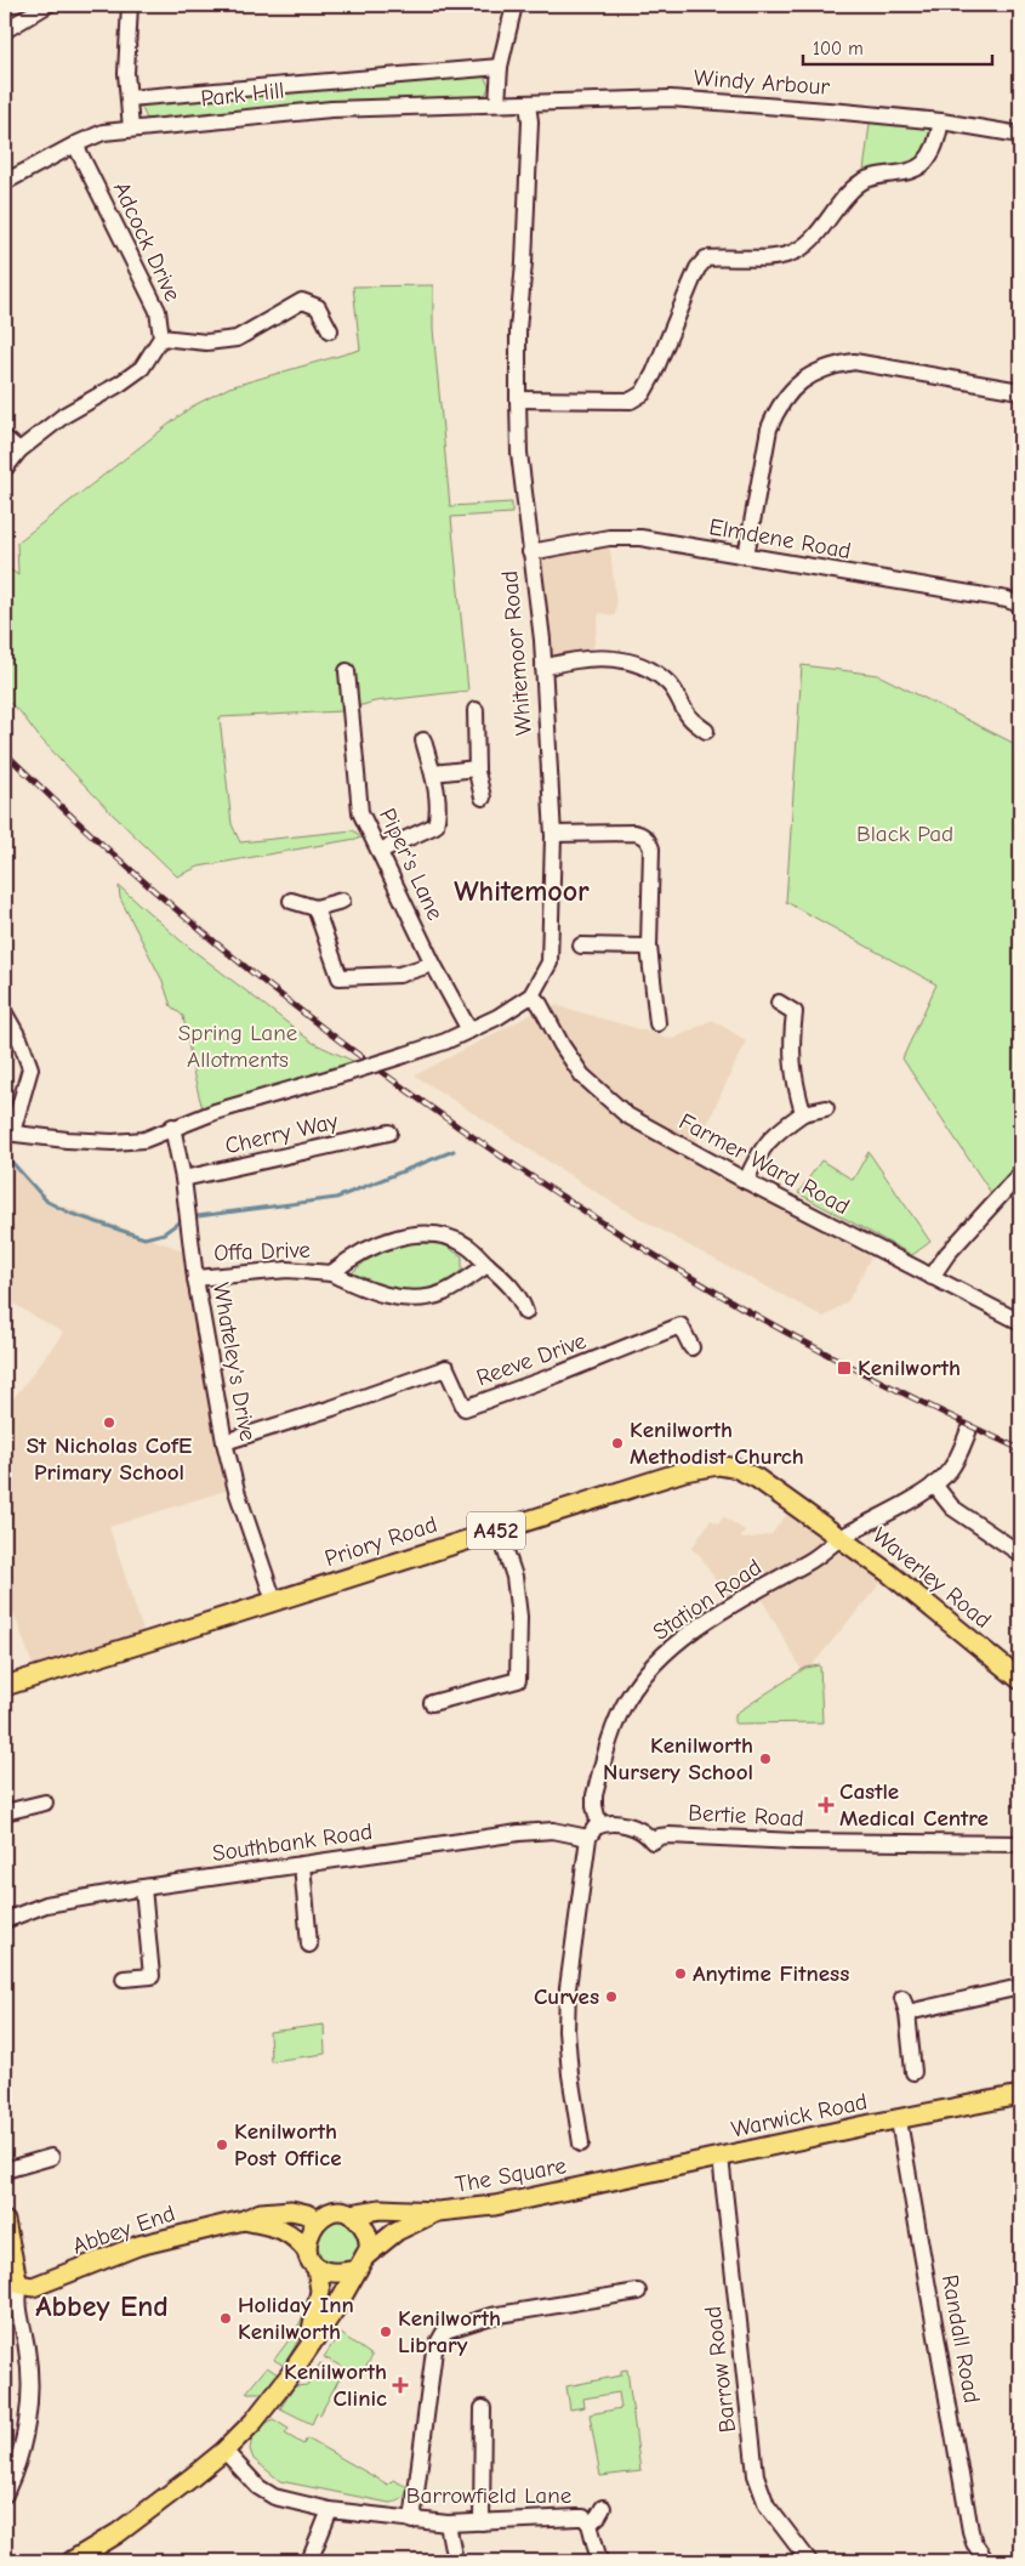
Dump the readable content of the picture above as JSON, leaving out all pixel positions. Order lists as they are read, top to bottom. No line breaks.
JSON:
{"streets":{"main road":["A452","Priory Road","Waverley Road","Warwick Road","The Square","Abbey End"],"street":["Windy Arbour","Park Hill","Adcock Drive","Elmdene Road","Whitemoor Road","Piper's Lane","Cherry Way","Farmer Ward Road","Offa Drive","Reeve Drive","Whateley's Drive","Station Road","Bertie Road","Southbank Road","Randall Road","Barrow Road","Barrowfield Lane"]},"crossings":[["Windy Arbour","Park Hill"],["Windy Arbour","Whitemoor Road"],["Park Hill","Adcock Drive"],["Elmdene Road","Whitemoor Road"],["Whitemoor Road","Piper's Lane"],["Whitemoor Road","Farmer Ward Road"],["Whitemoor Road","Whateley's Drive"],["Cherry Way","Whateley's Drive"],["Offa Drive","Whateley's Drive"],["Reeve Drive","Whateley's Drive"],["Whateley's Drive","Priory Road"],["Priory Road","Waverley Road"],["Priory Road","Station Road"],["Waverley Road","Station Road"],["Station Road","Bertie Road"],["Warwick Road","The Square"],["Warwick Road","Randall Road"],["Warwick Road","Barrow Road"],["The Square","Abbey End"]],"districts":["Whitemoor","Abbey End"],"parks":["Black Pad","Spring Lane Allotments"],"places":{"transit":["Kenilworth"],"other":["St Nicholas CofE Primary School","Kenilworth Methodist Church","Kenilworth Nursery School","Anytime Fitness","Curves","Kenilworth Post Office","Holiday Inn Kenilworth","Kenilworth Library"],"health":["Castle Medical Centre","Kenilworth Clinic"]},"scale_bar":"100 m"}
